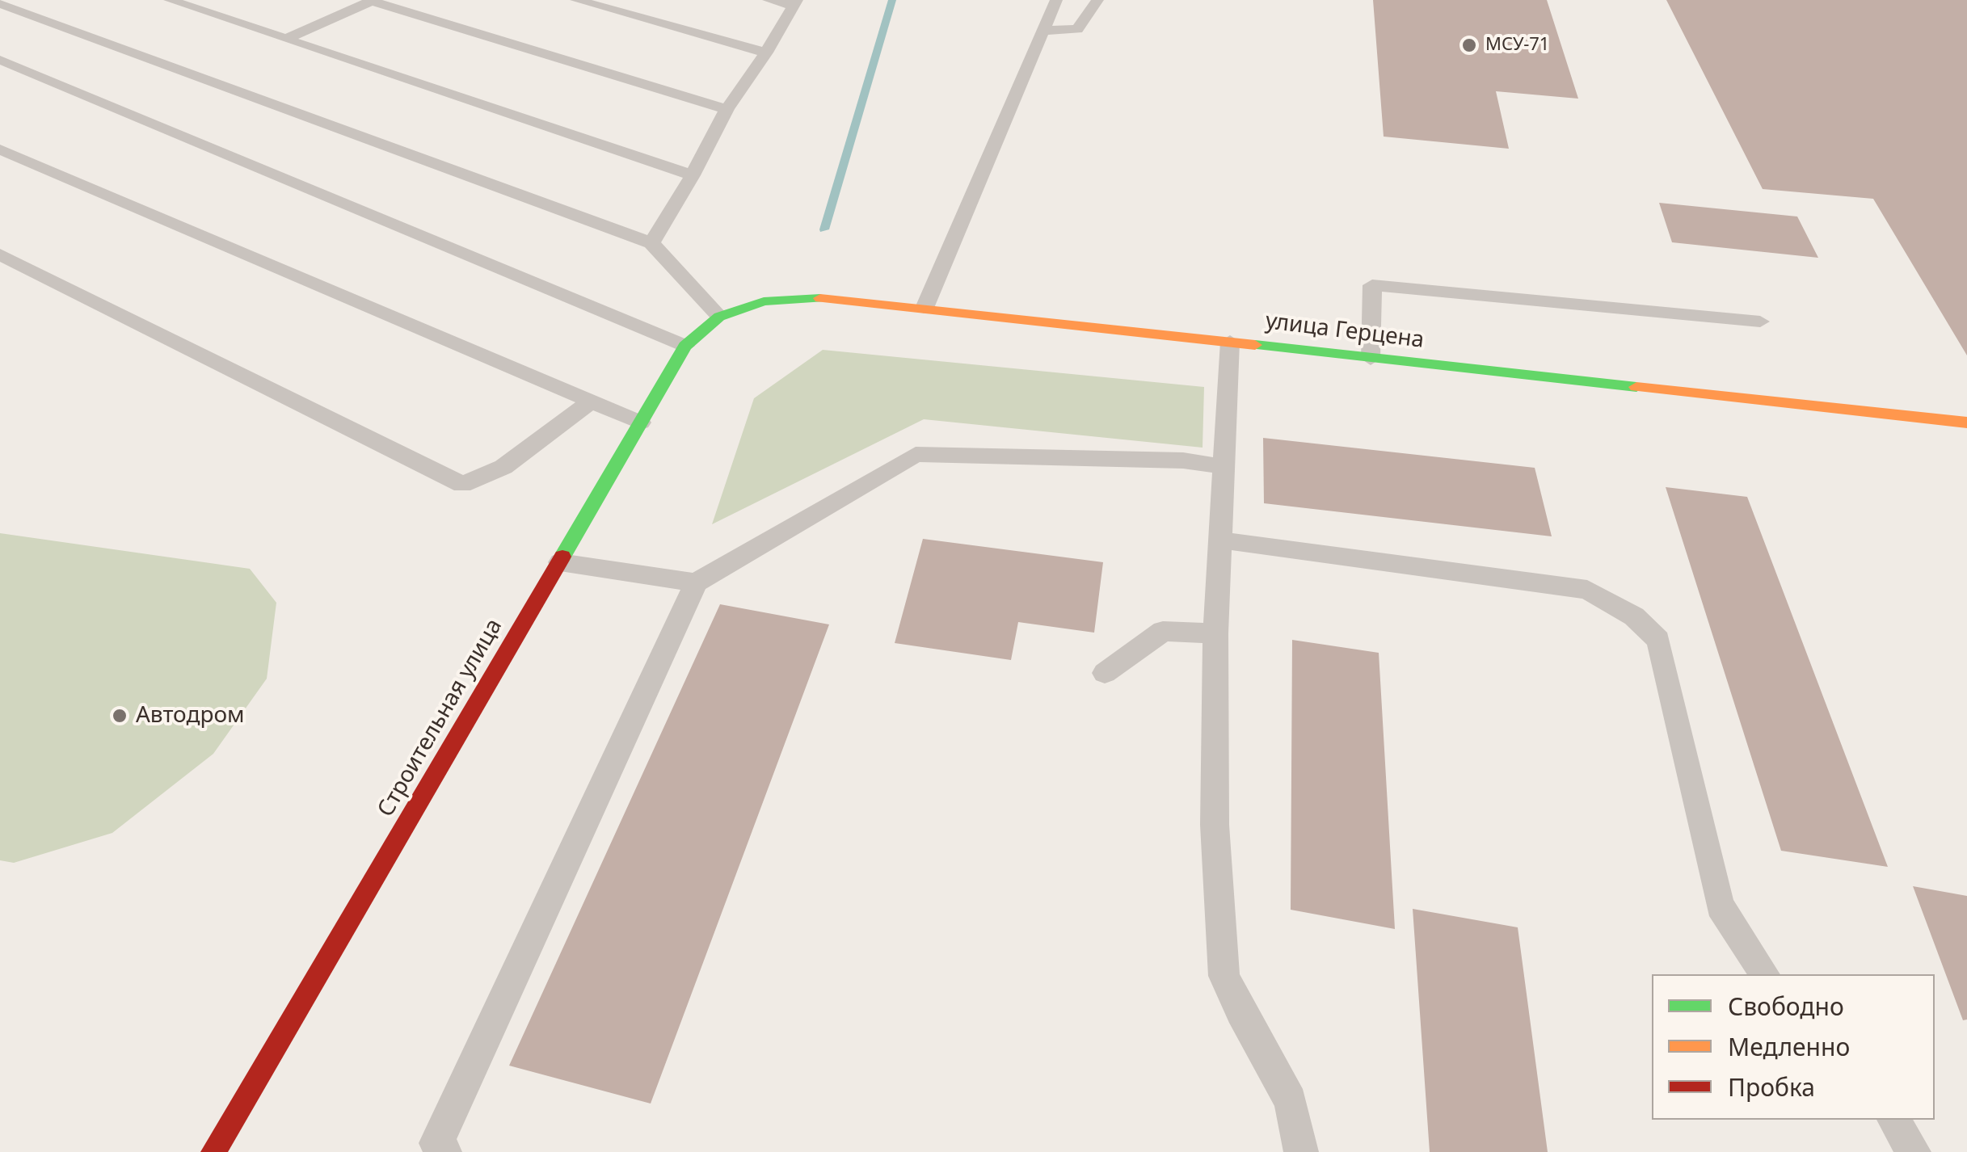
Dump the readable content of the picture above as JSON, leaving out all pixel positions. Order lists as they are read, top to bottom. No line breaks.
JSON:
{"streets":{"street":["улица Герцена","Строительная улица"]},"crossings":[["улица Герцена","Строительная улица"]],"places":["МСУ-71","Автодром"],"legend":["Свободно","Медленно","Пробка"]}
